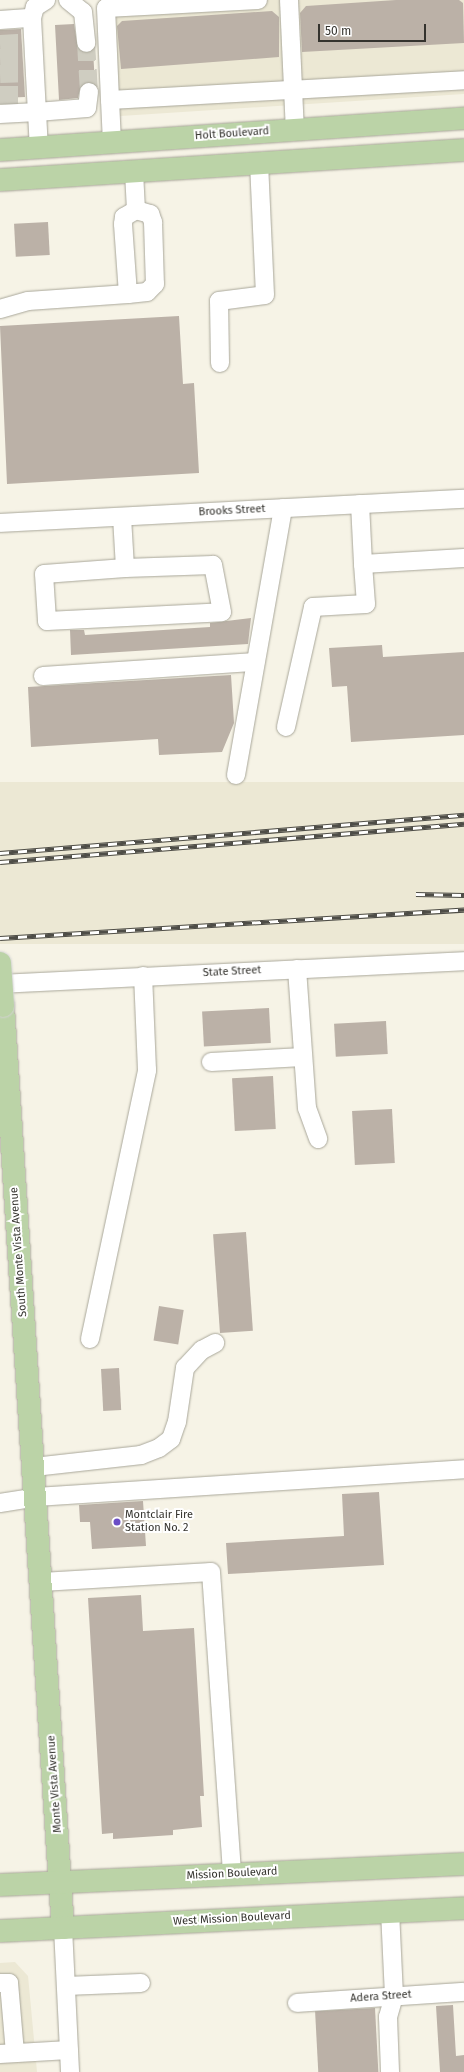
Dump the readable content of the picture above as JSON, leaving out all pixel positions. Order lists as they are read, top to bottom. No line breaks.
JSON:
{"streets":{"main road":["Holt Boulevard","South Monte Vista Avenue","Monte Vista Avenue","Mission Boulevard","West Mission Boulevard"],"street":["Brooks Street","State Street","Adera Street"]},"crossings":[["South Monte Vista Avenue","Monte Vista Avenue"],["Monte Vista Avenue","Mission Boulevard"],["Monte Vista Avenue","West Mission Boulevard"]],"places":["Montclair Fire Station No. 2"],"scale_bar":"50 m"}
